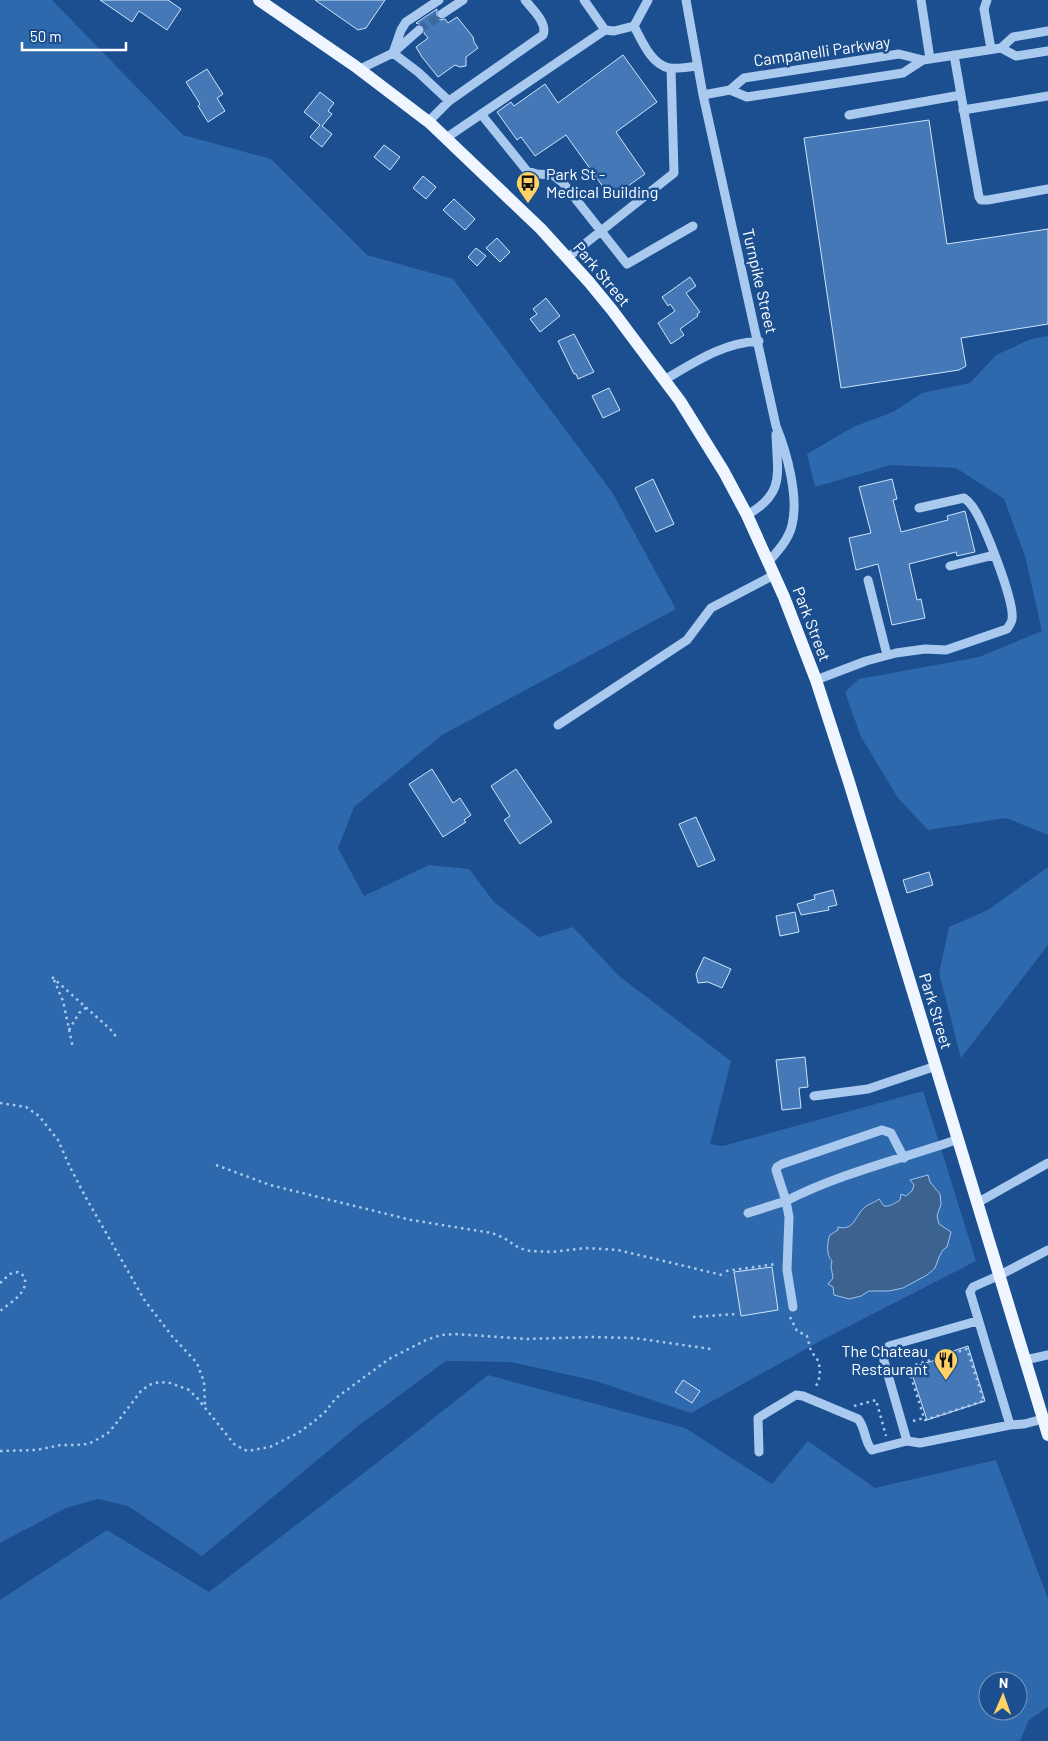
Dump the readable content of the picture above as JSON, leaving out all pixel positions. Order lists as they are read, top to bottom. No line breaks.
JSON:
{"streets":{"main road":["Park Street"],"street":["Campanelli Parkway","Turnpike Street"]},"crossings":[["Campanelli Parkway","Turnpike Street"],["Park Street","Turnpike Street"]],"places":{"bus stop":["Park St - Medical Building"],"restaurant":["The Chateau Restaurant"]},"scale_bar":"50 m","north":"top"}
